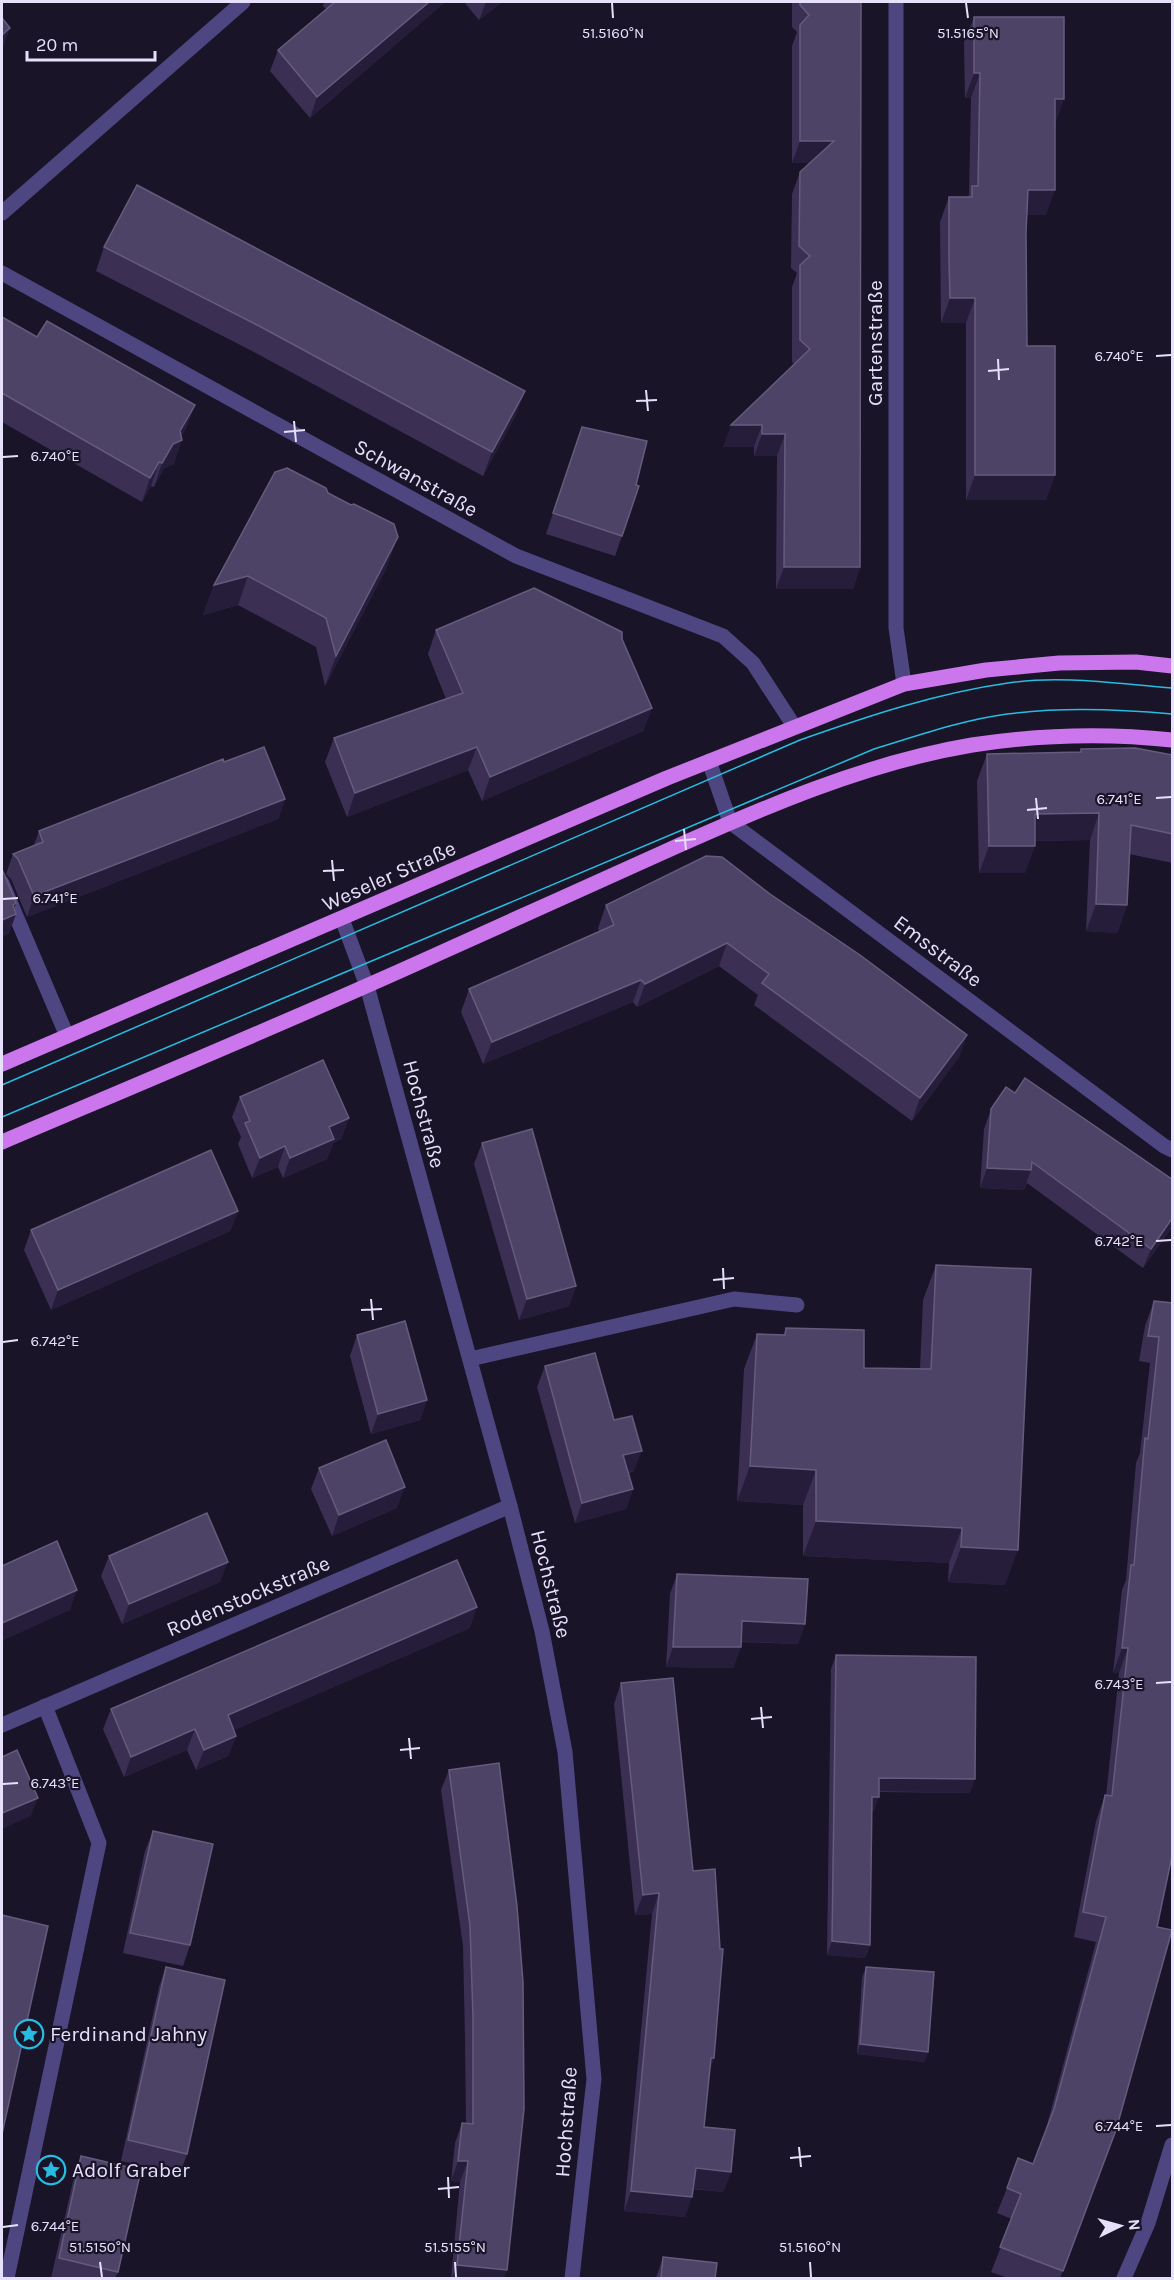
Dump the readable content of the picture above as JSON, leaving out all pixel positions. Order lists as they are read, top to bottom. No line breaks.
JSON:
{"streets":{"main road":["Weseler Straße"],"street":["Gartenstraße","Schwanstraße","Emsstraße","Hochstraße","Rodenstockstraße"]},"crossings":[["Gartenstraße","Weseler Straße"],["Schwanstraße","Weseler Straße"],["Weseler Straße","Hochstraße"],["Hochstraße","Rodenstockstraße"]],"places":{"place":["Ferdinand Jahny","Adolf Graber"]},"scale_bar":"20 m","north":"right","coordinates":["51.5160°N","51.5165°N","6.740°E","6.741°E","6.742°E","6.743°E","6.744°E","51.5150°N","51.5155°N"]}
